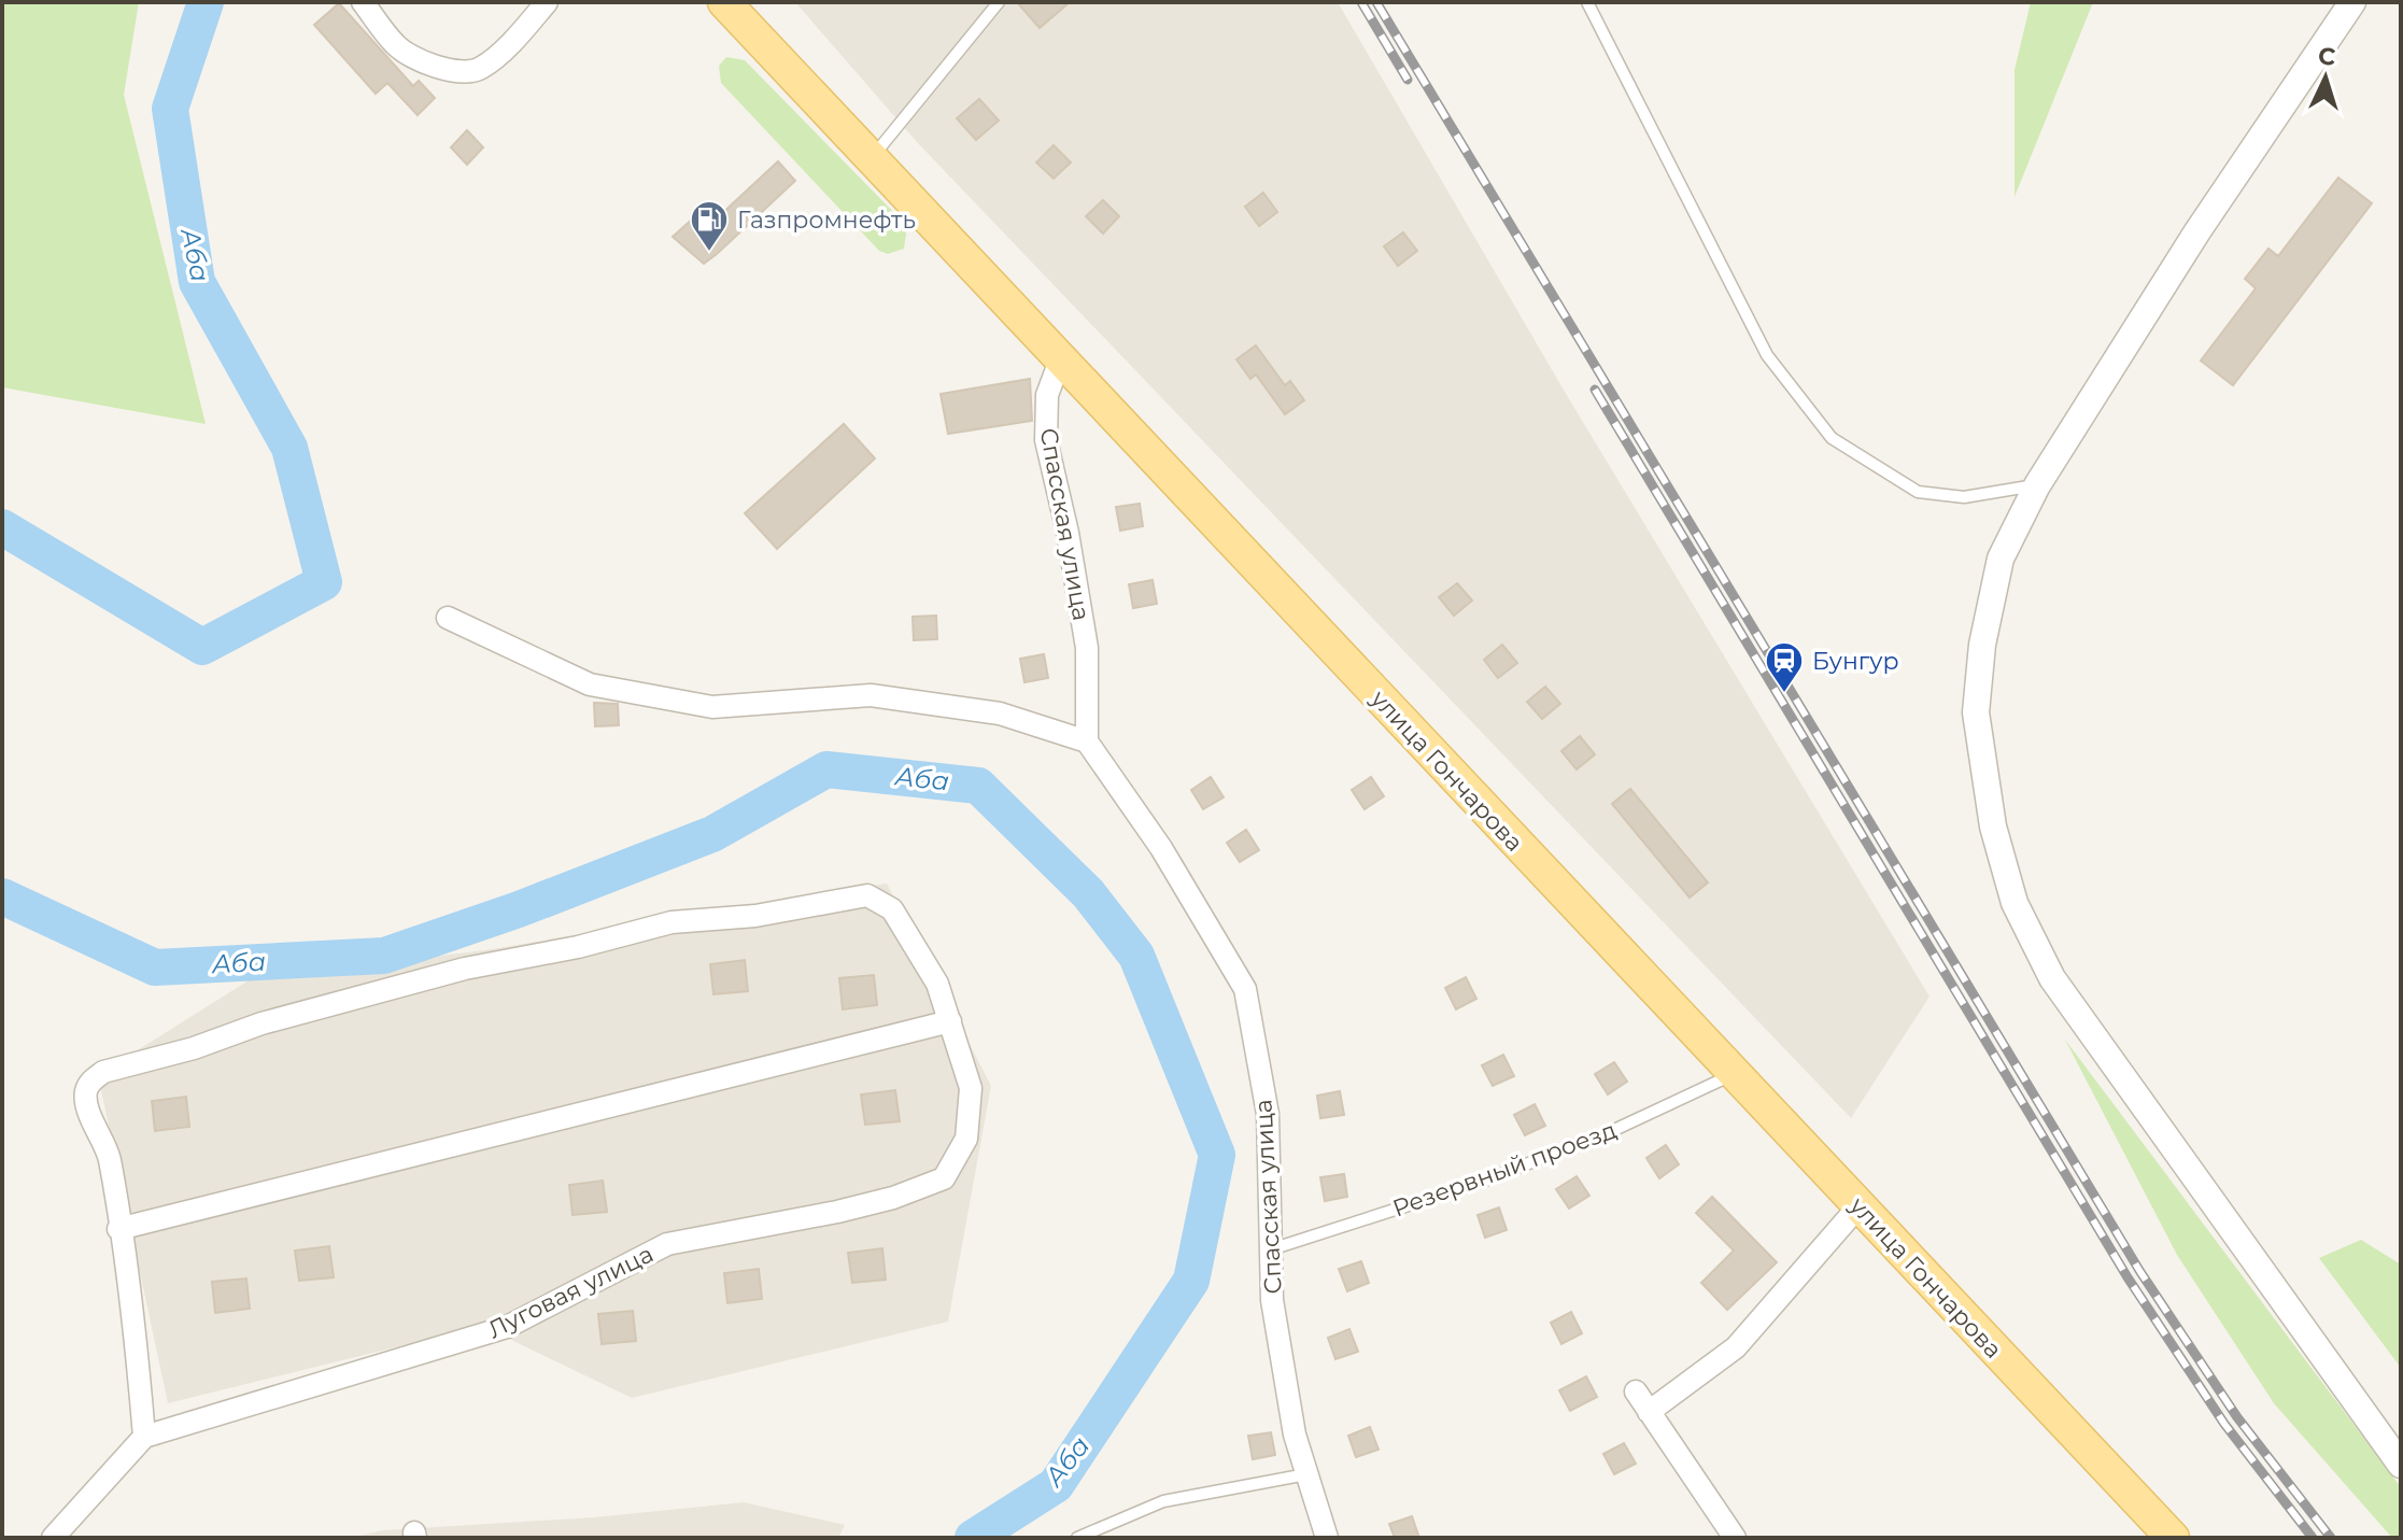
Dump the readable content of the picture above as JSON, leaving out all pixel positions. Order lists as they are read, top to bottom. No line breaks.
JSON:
{"streets":{"main road":["улица Гончарова"],"street":["Спасская улица","Луговая улица"],"lane":["Резервный проезд"]},"crossings":[["Спасская улица","улица Гончарова"],["Спасская улица","Резервный проезд"],["улица Гончарова","Резервный проезд"]],"water":["Аба"],"places":{"fuel station":["Газпромнефть"],"station":["Бунгур"]},"north":"top"}
